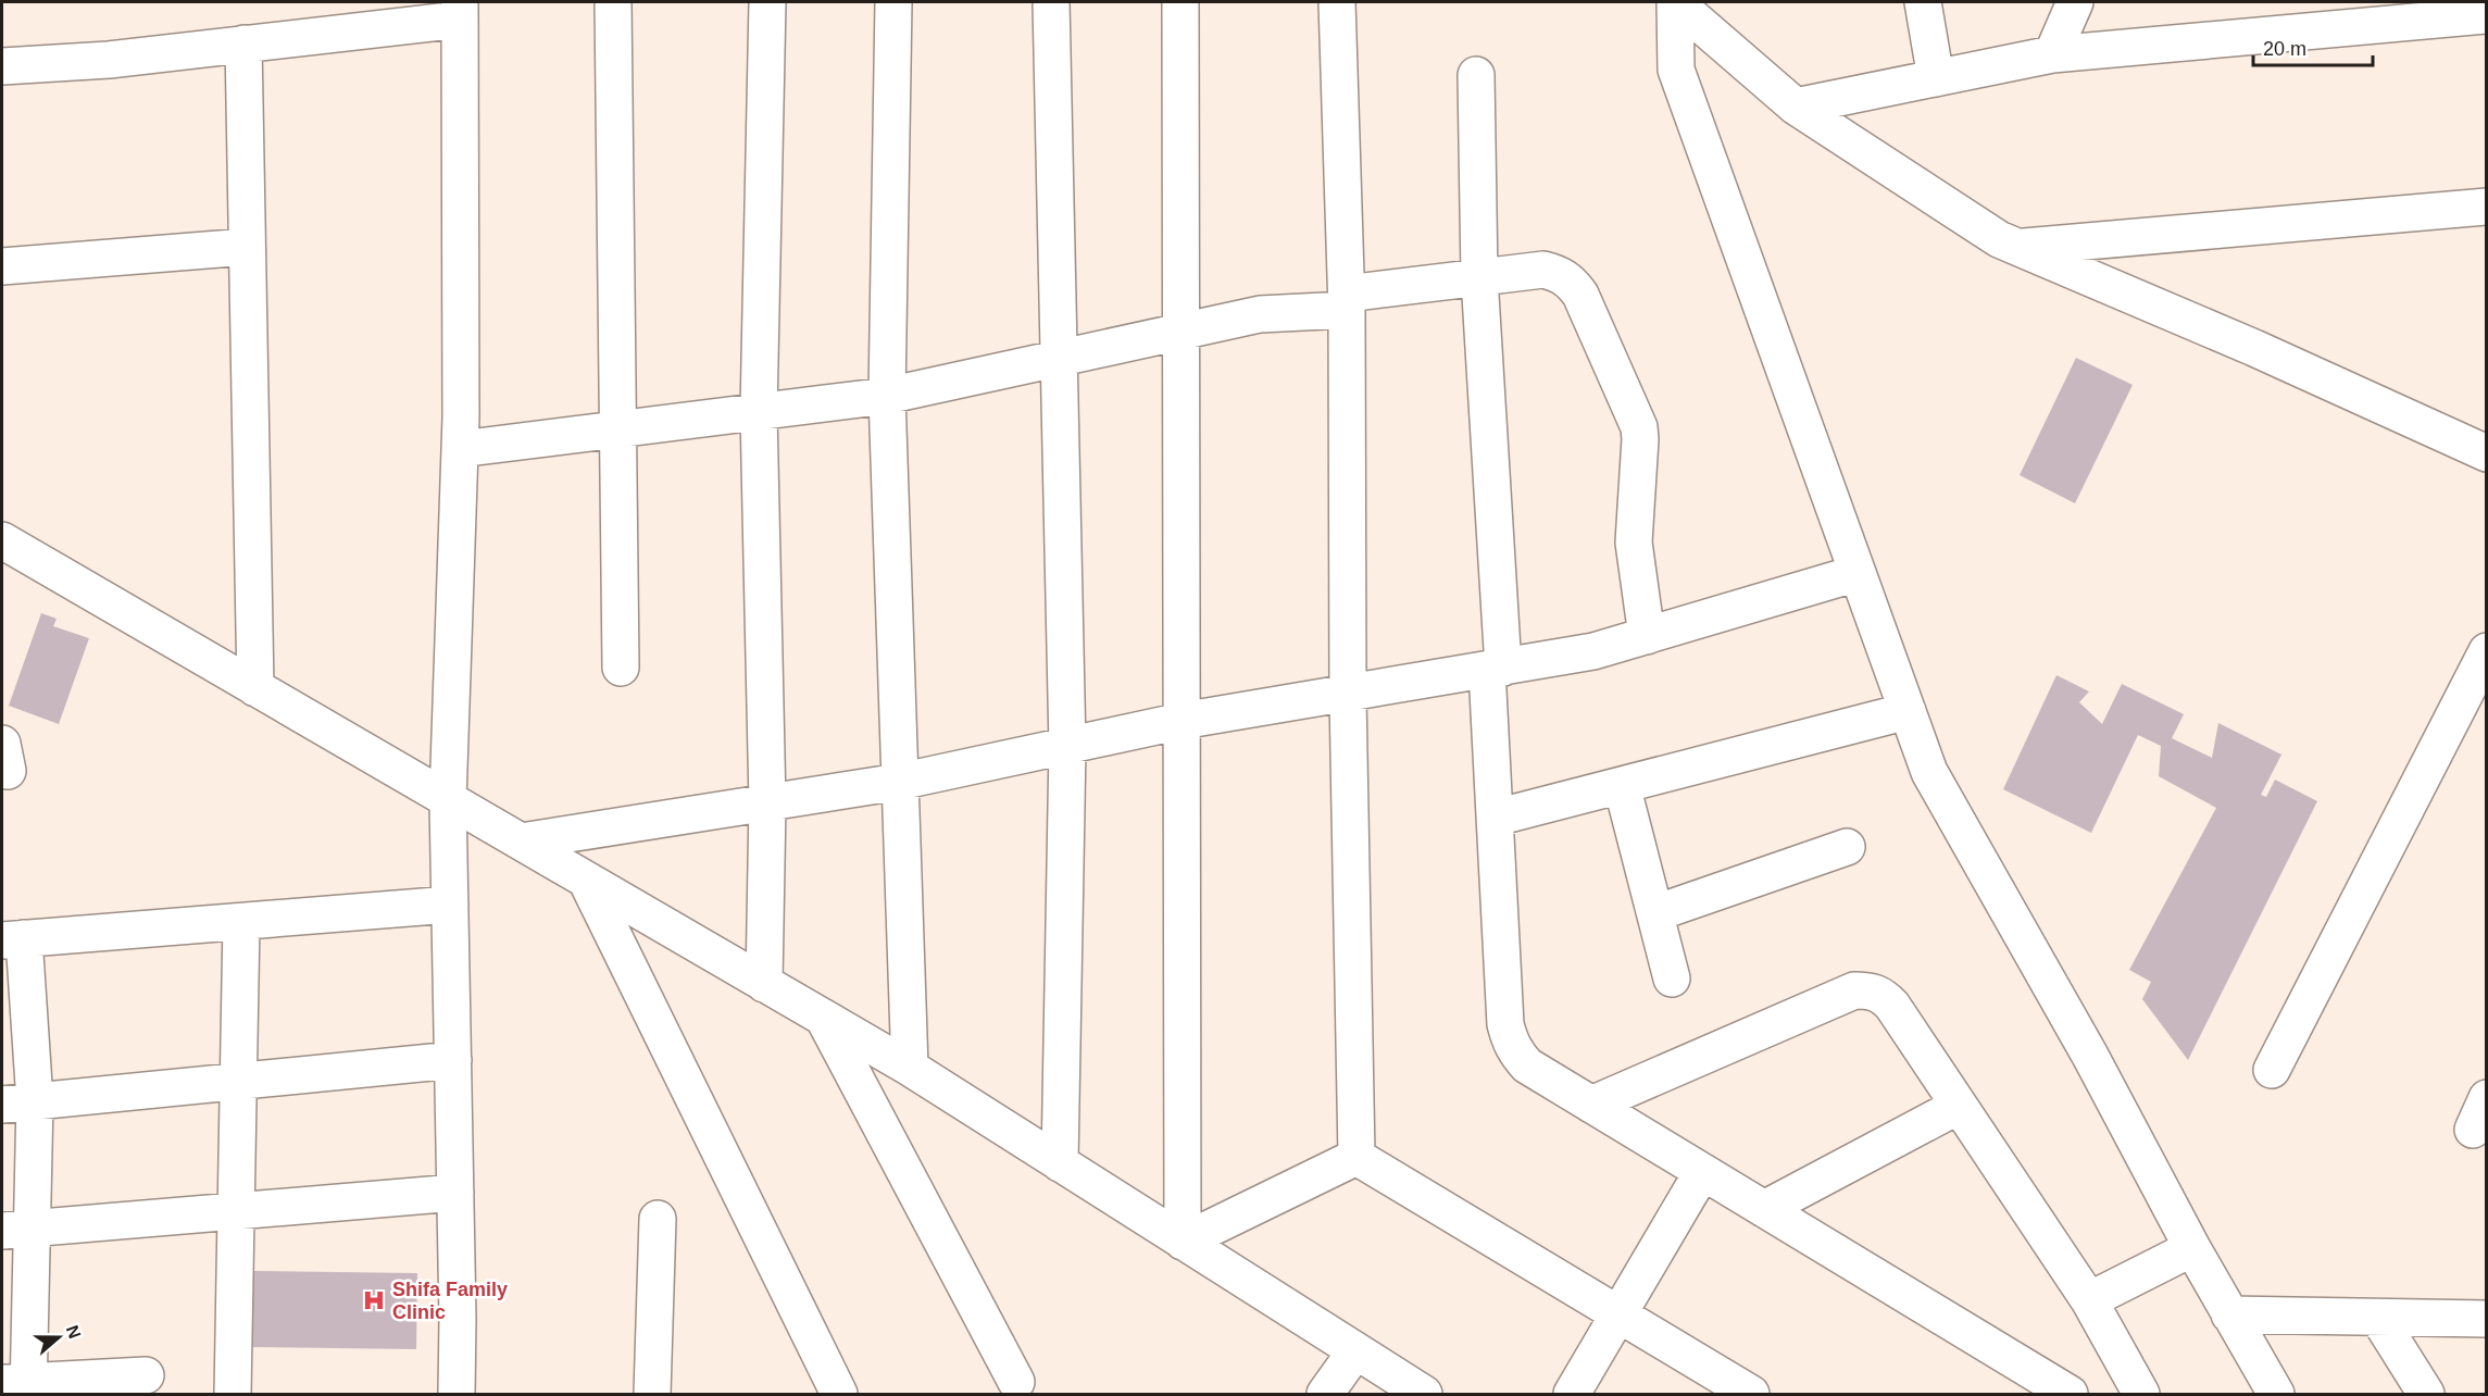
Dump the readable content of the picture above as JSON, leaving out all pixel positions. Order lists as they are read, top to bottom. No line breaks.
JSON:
{"places":{"hospital":["Shifa Family Clinic"]},"scale_bar":"20 m","north":"right"}
